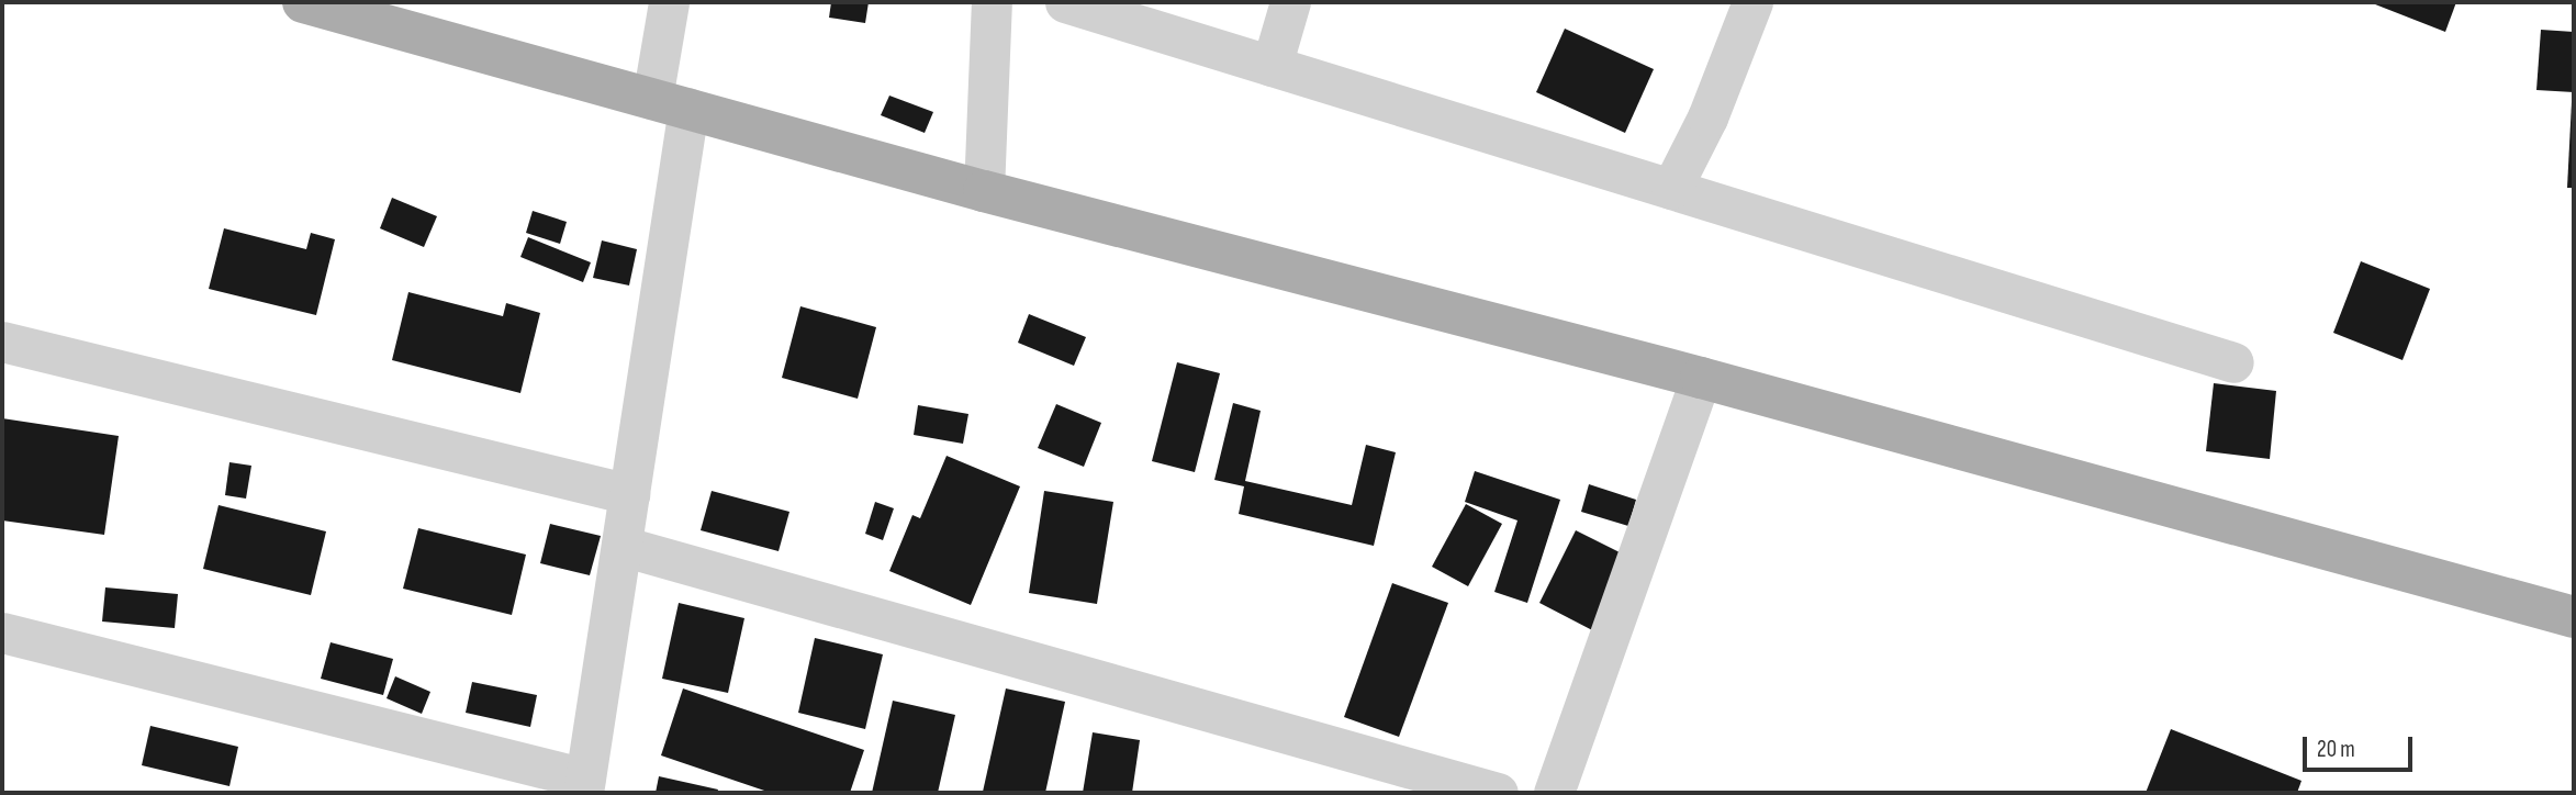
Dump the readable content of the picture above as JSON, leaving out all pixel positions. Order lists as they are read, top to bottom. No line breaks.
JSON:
{"scale_bar":"20 m"}
